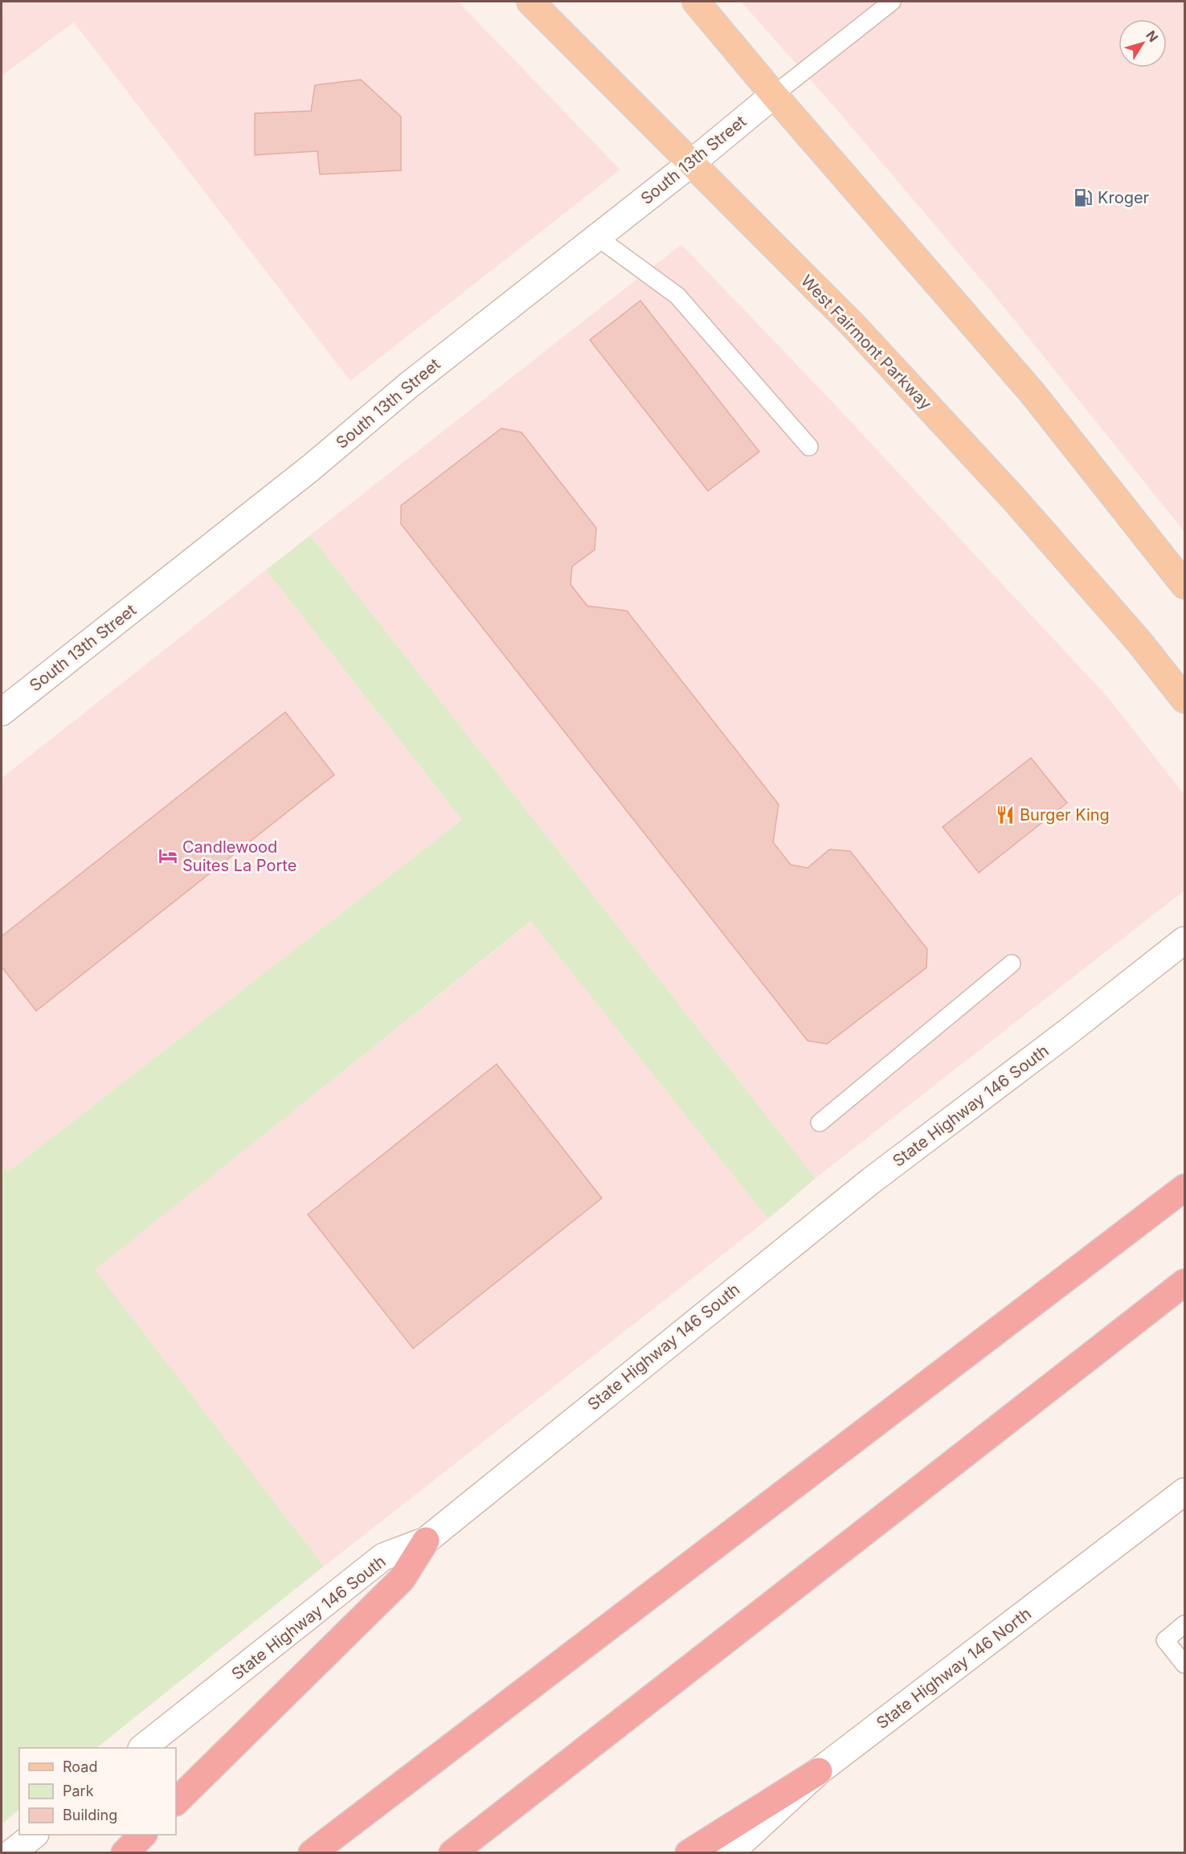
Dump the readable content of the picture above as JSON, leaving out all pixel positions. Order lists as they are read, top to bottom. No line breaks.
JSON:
{"streets":{"main road":["South 13th Street","West Fairmont Parkway","State Highway 146 South","State Highway 146 North"]},"crossings":[["South 13th Street","West Fairmont Parkway"]],"places":{"fuel station":["Kroger"],"restaurant":["Burger King"],"hotel":["Candlewood Suites La Porte"]},"legend":["Road","Park","Building"],"north":"top right"}
